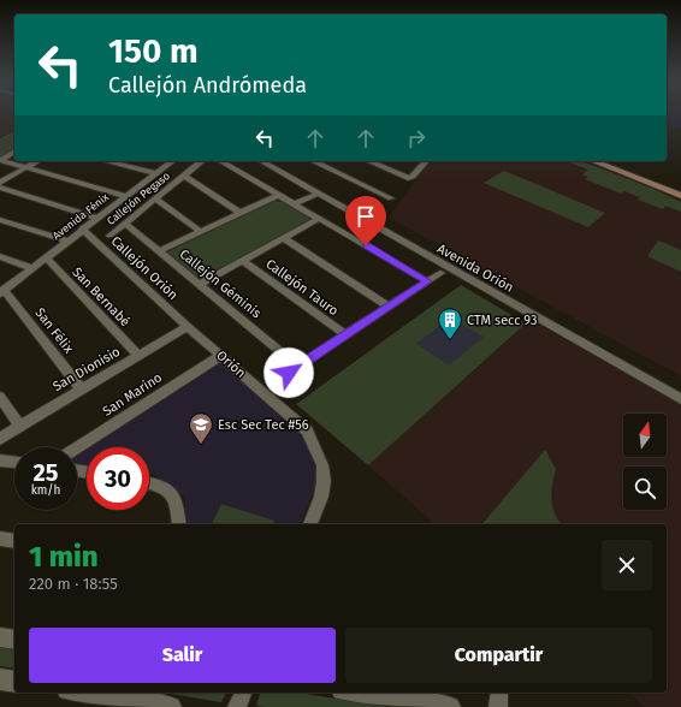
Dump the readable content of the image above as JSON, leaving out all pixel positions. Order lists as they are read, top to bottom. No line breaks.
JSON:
{"streets":{"street":["Callejón Pegaso","Avenida Fénix","Callejón Orión","Avenida Orión","Callejón Géminis","Callejón Tauro","San Bernabé","San Félix","Orión","San Dionisio","San Marino"]},"crossings":[["Callejón Pegaso","Callejón Géminis"],["Avenida Fénix","Callejón Orión"],["Avenida Fénix","San Bernabé"],["Avenida Fénix","San Félix"],["Callejón Orión","Orión"],["Callejón Orión","San Dionisio"],["San Bernabé","San Dionisio"],["San Félix","San Dionisio"],["Orión","San Dionisio"],["Orión","San Marino"]],"places":{"building":["CTM secc 93"],"school or university":["Esc Sec Tec #56"]},"north":"top","page":{"turn":["150 m","Callejón Andrómeda"],"speed":"25 km/h","limit":"30","heading":["1 min","220 m · 18:55"],"buttons":["Salir","Compartir"]}}
